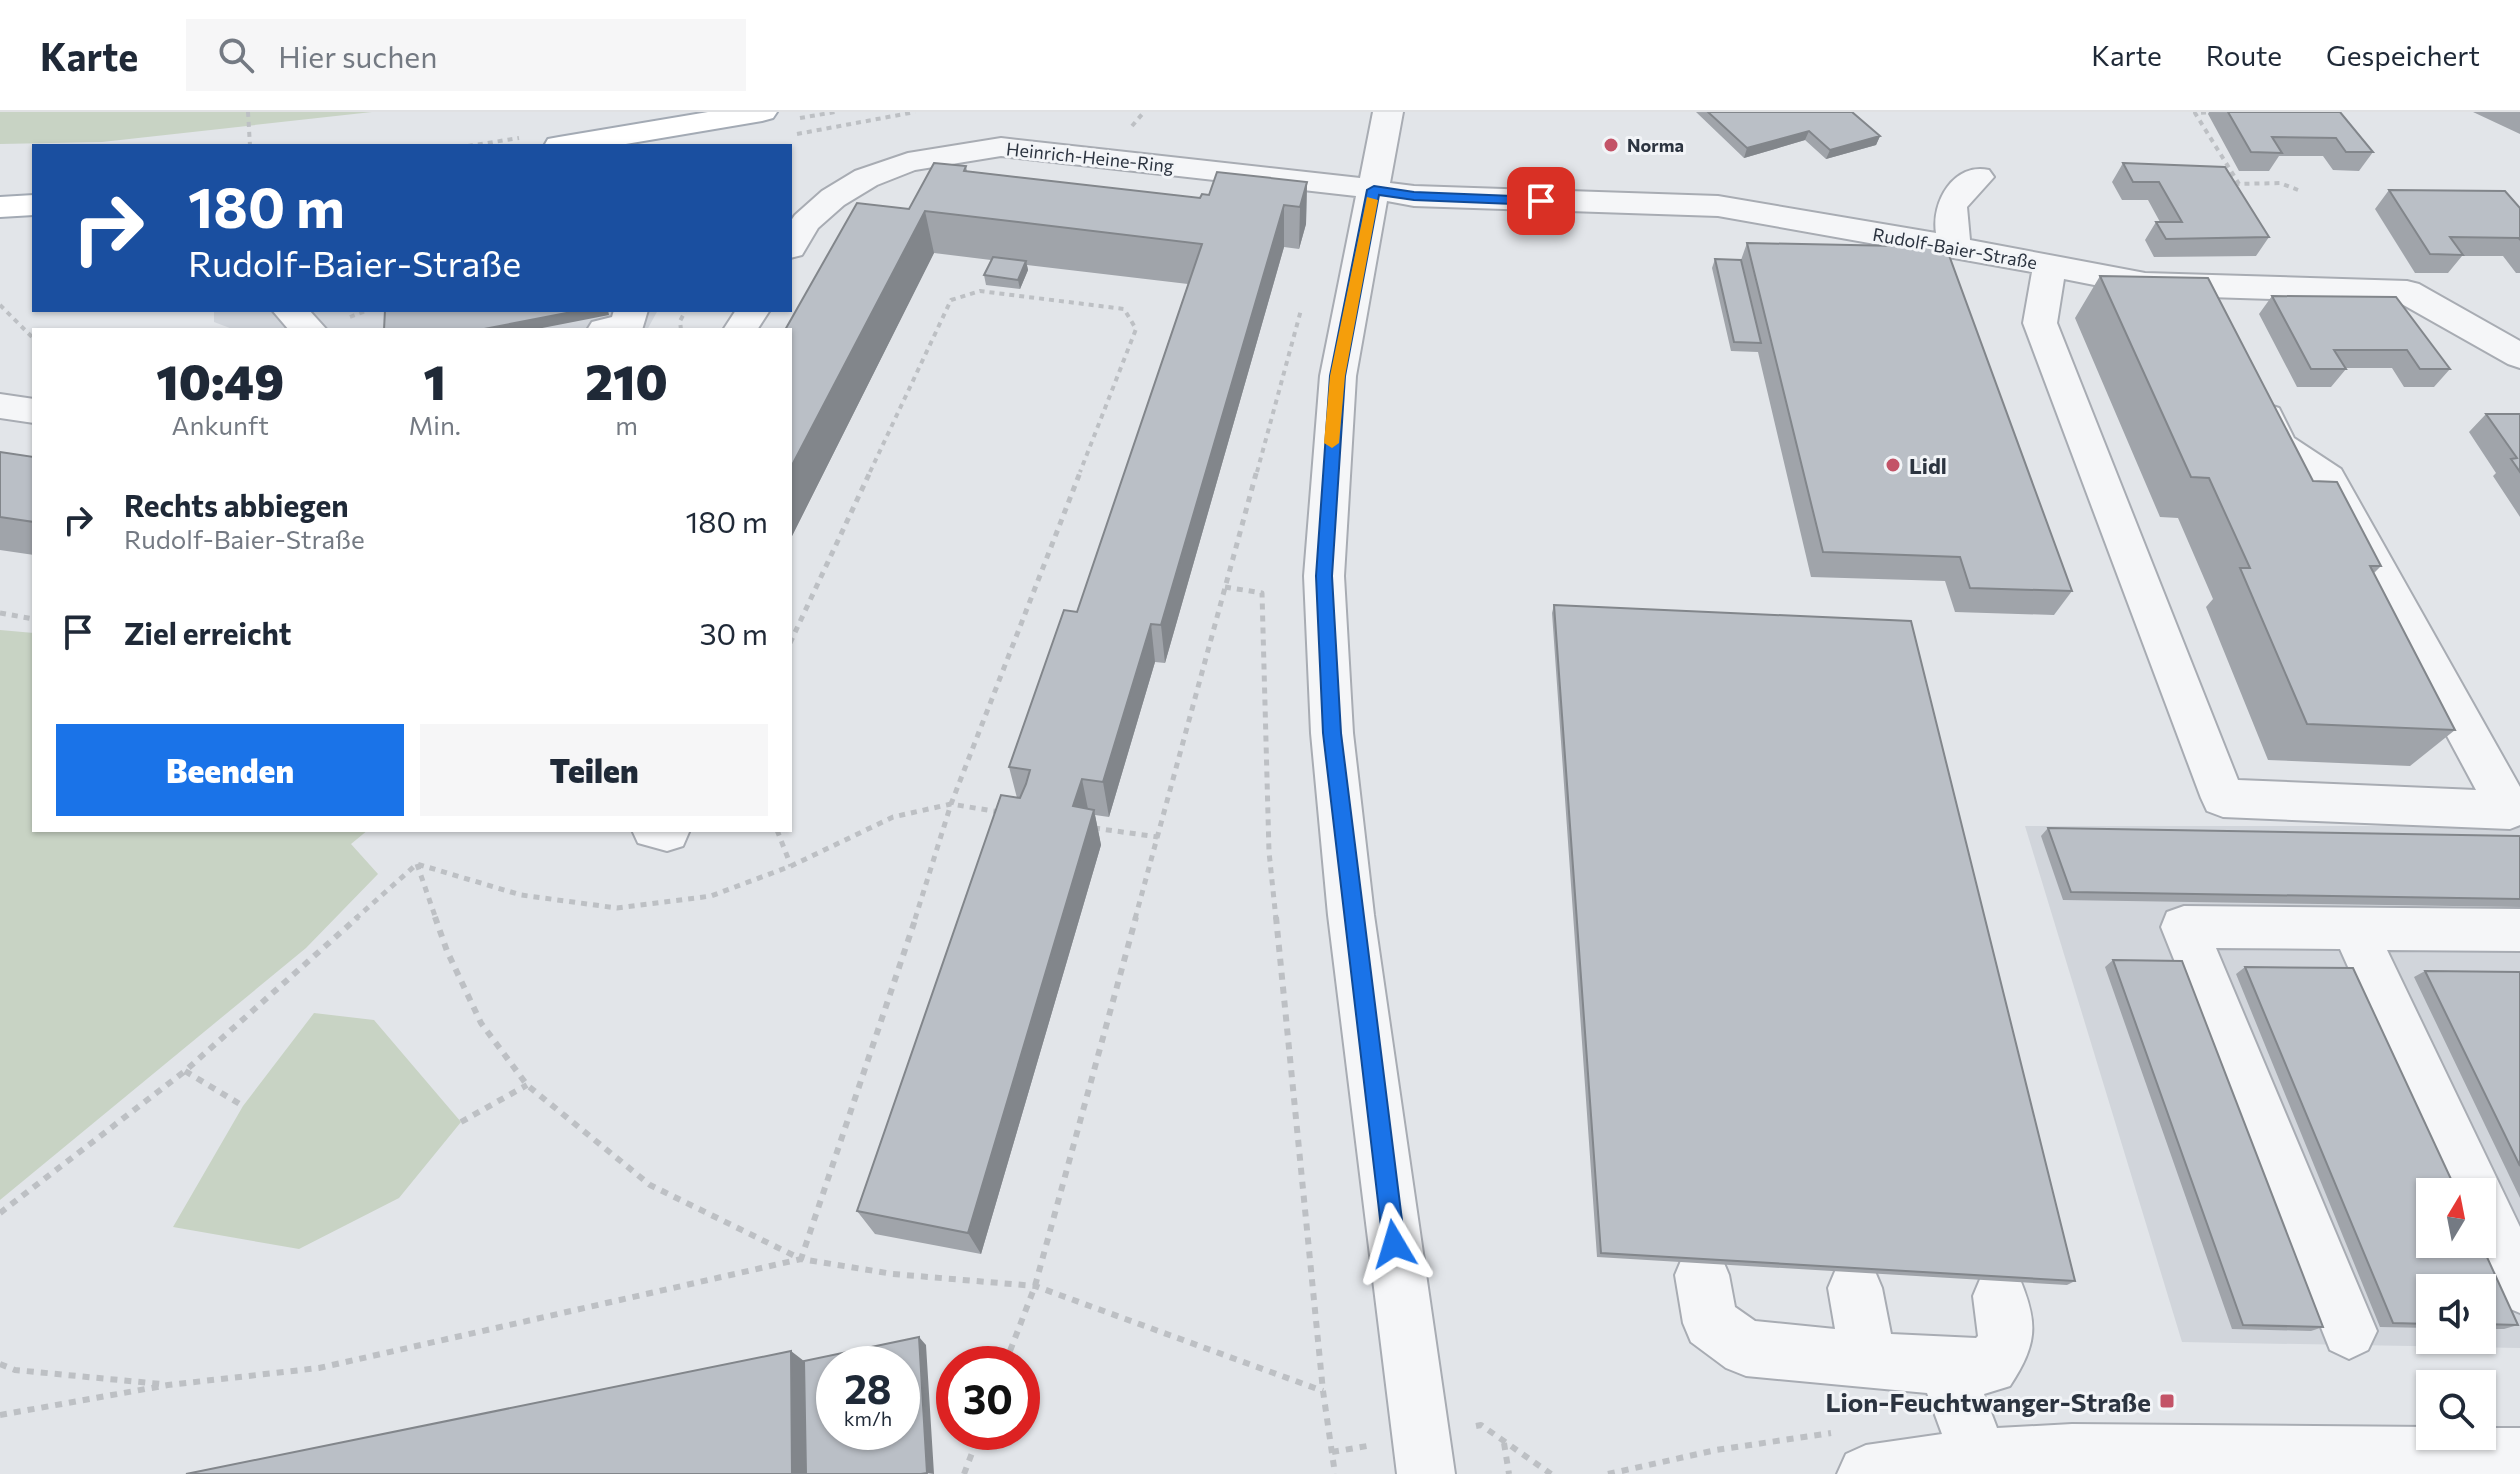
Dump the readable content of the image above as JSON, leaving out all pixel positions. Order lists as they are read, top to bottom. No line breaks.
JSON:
{"streets":{"street":["Heinrich-Heine-Ring","Rudolf-Baier-Straße"]},"crossings":[["Heinrich-Heine-Ring","Rudolf-Baier-Straße"]],"places":{"other":["Norma","Lidl"],"transit":["Lion-Feuchtwanger-Straße"]},"north":"top","page":{"header":"Karte","search":"Hier suchen","nav":["Karte","Route","Gespeichert"],"turn":["180 m","Rudolf-Baier-Straße"],"eta":["10:49","Ankunft","1","Min.","210","m"],"list":[{"name":"Rechts abbiegen","note":"Rudolf-Baier-Straße","value":"180 m"},{"name":"Ziel erreicht","value":"30 m"}],"buttons":["Beenden","Teilen"],"speed":"28 km/h","limit":"30"}}
